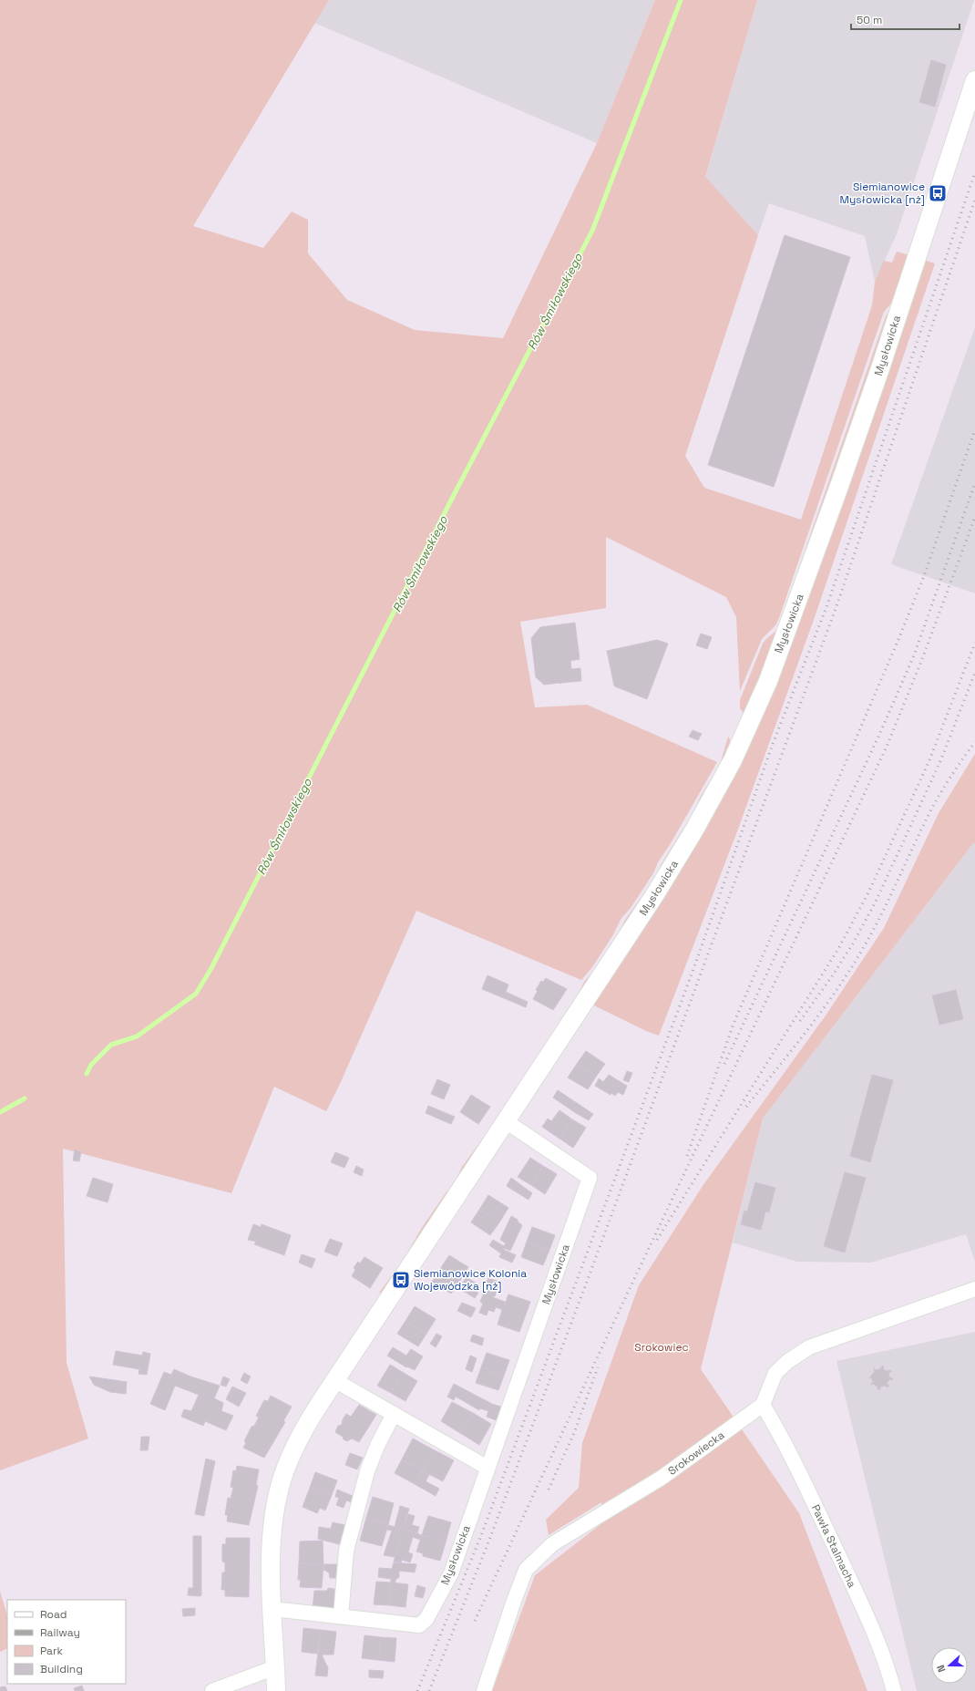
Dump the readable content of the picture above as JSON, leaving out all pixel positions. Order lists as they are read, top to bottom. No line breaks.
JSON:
{"streets":{"street":["Mysłowicka","Srokowiecka","Pawła Stalmacha"]},"crossings":[["Srokowiecka","Pawła Stalmacha"]],"water":["Rów Śmiłowskiego"],"parks":["Srokowiec"],"places":{"bus stop":["Siemianowice Mysłowicka [nż]","Siemianowice Kolonia Wojewódzka [nż]"]},"legend":["Road","Railway","Park","Building"],"scale_bar":"50 m","north":"left"}
